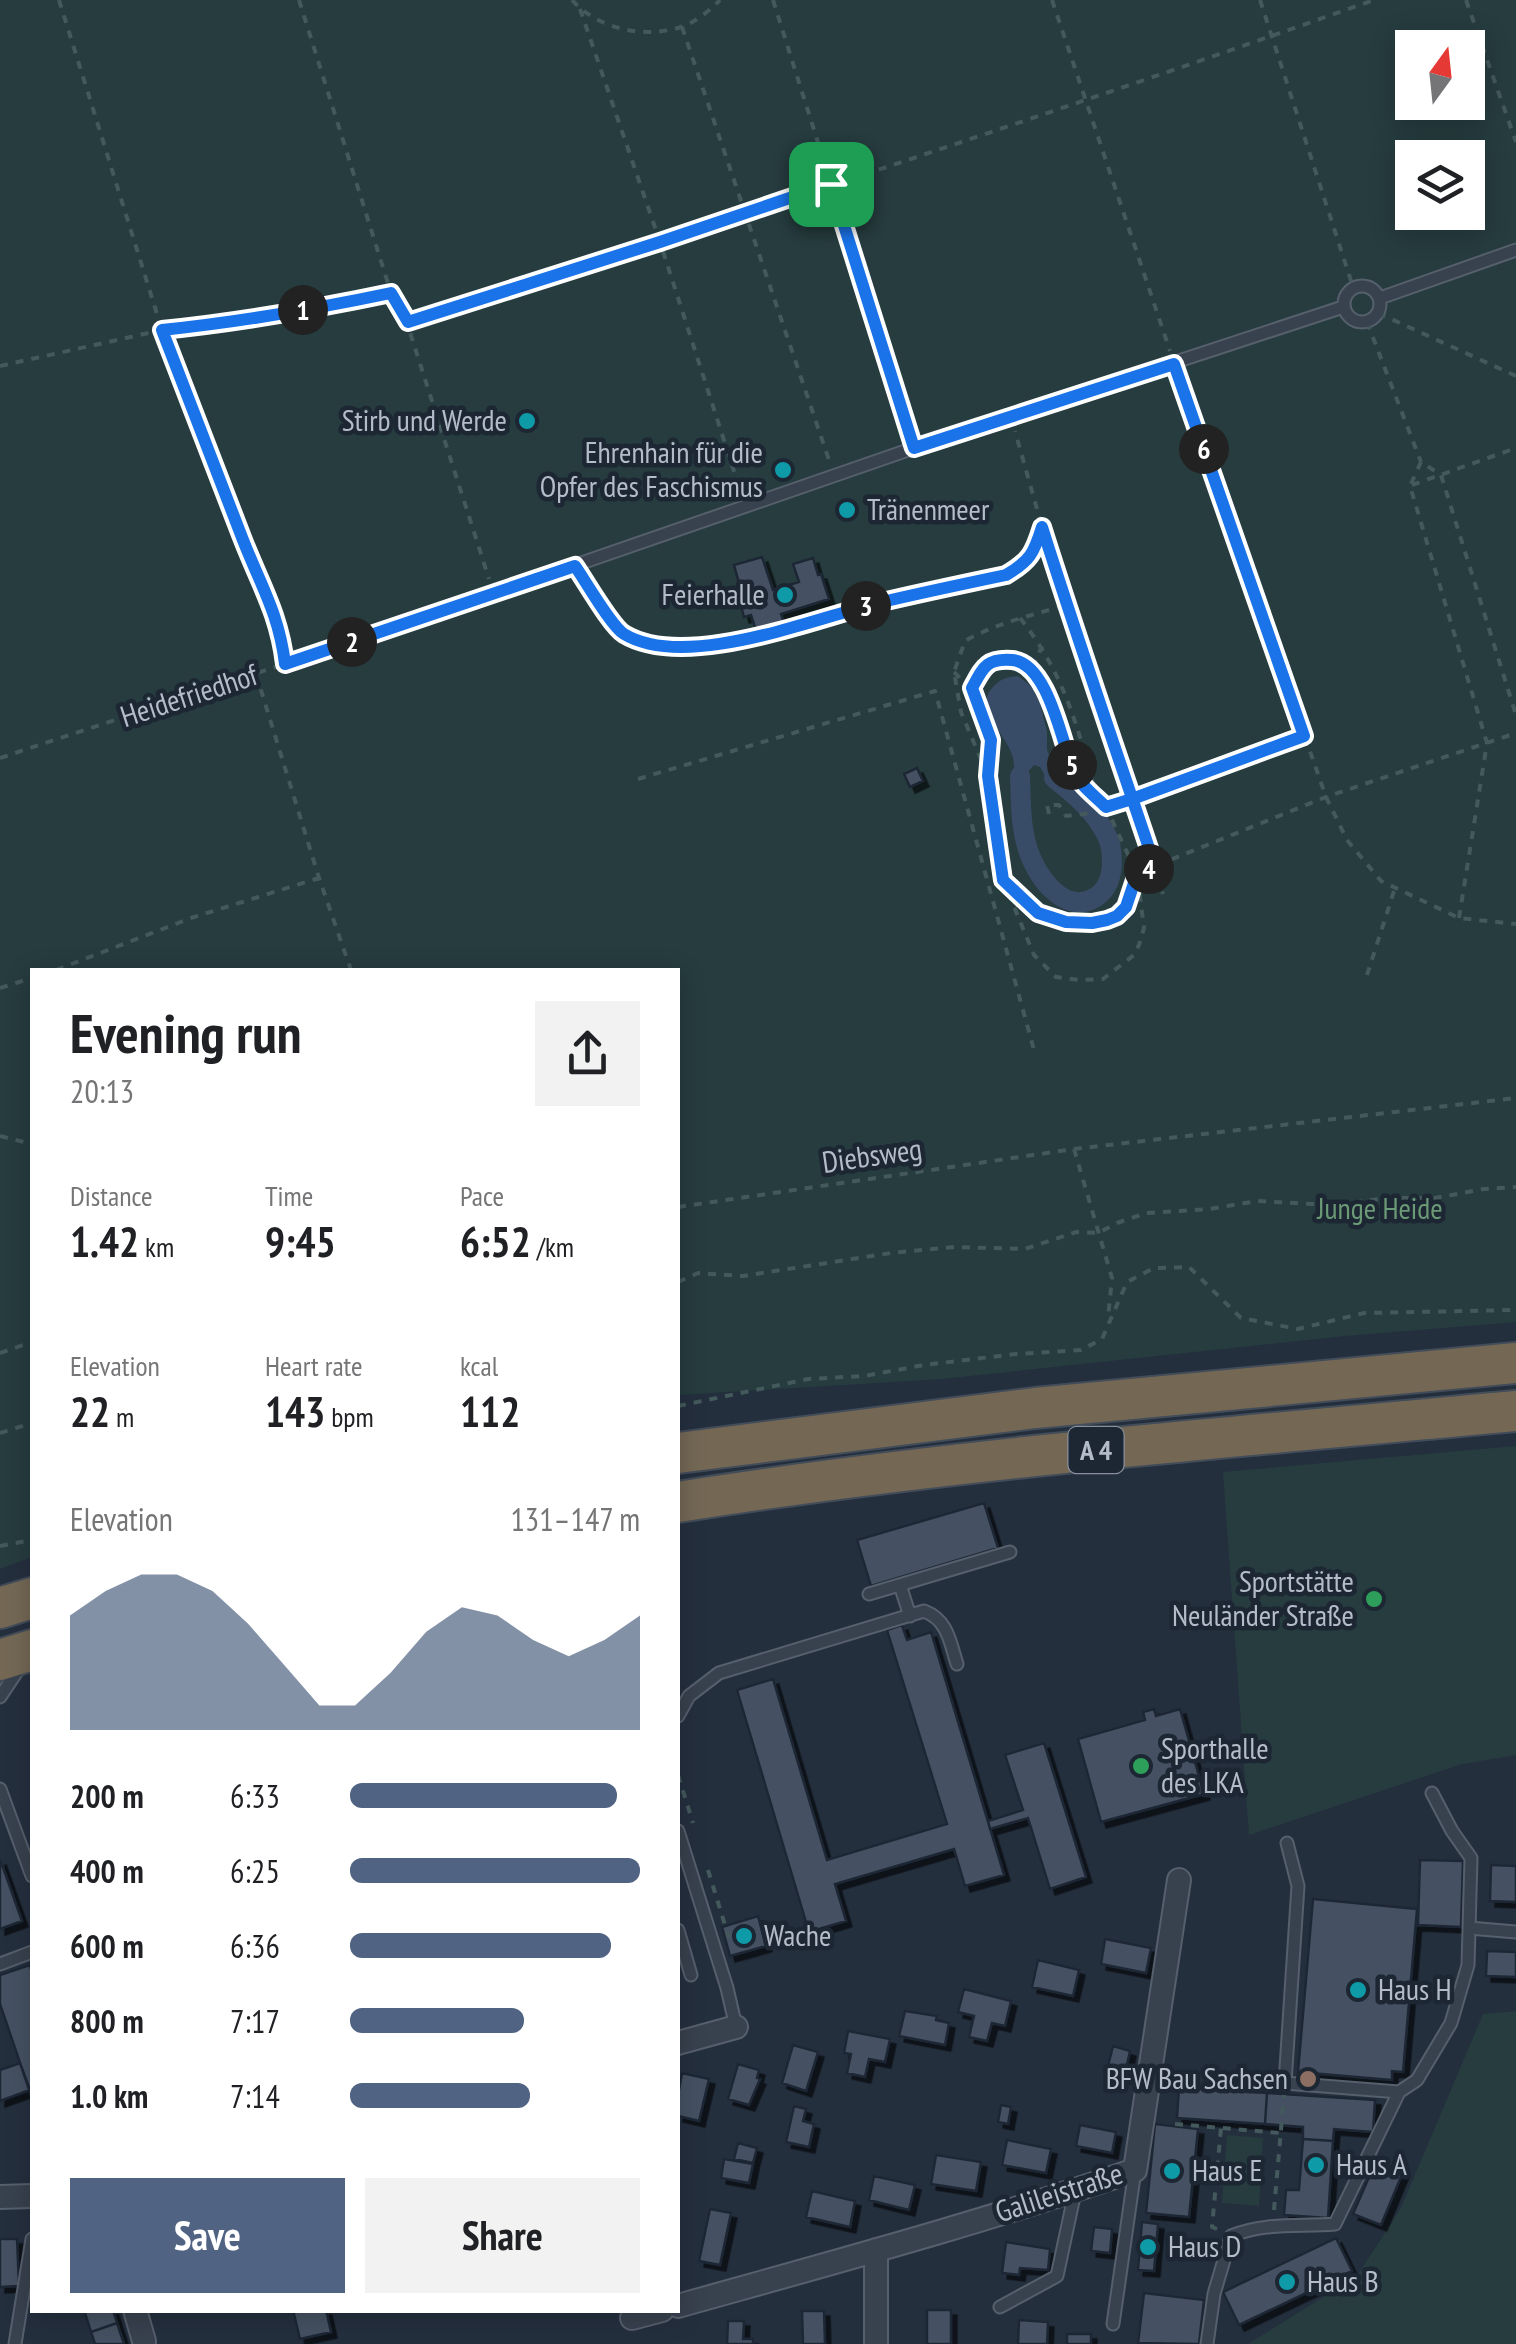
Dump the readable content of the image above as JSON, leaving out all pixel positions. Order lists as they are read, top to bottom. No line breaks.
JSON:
{"streets":{"highway":["A 4"],"street":["Galileistraße"],"path":["Heidefriedhof","Diebsweg"]},"parks":["Junge Heide"],"places":["Stirb und Werde","Ehrenhain für die Opfer des Faschismus","Tränenmeer","Feierhalle","Sportstätte Neuländer Straße","Sporthalle des LKA","Wache","Haus H","BFW Bau Sachsen","Haus A","Haus E","Haus D","Haus B"],"north":"top","page":{"pins":["1","6","3","2","5","4"],"heading":["Evening run","20:13"],"stats":[["Distance","1.42 km"],["Time","9:45"],["Pace","6:52 /km"],["Elevation","22 m"],["Heart rate","143 bpm"],["kcal","112"]],"chart":["Elevation","131–147 m"],"list":[{"name":"200 m","note":"6:33"},{"name":"400 m","note":"6:25"},{"name":"600 m","note":"6:36"},{"name":"800 m","note":"7:17"},{"name":"1.0 km","note":"7:14"}],"buttons":["Save","Share"]}}
